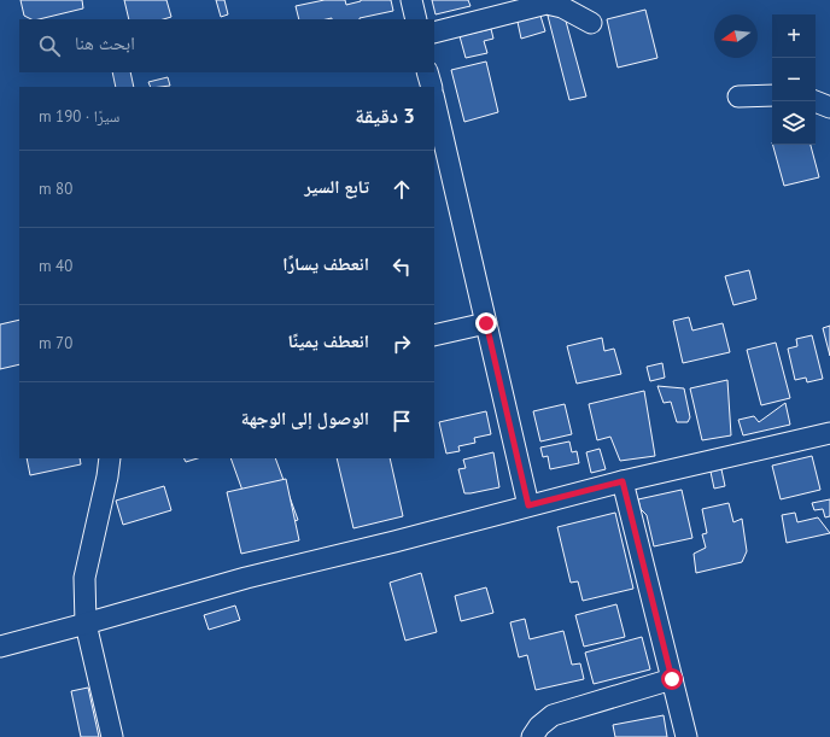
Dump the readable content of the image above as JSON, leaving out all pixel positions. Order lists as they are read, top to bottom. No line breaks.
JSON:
{"north":"left","page":{"map_buttons":["+","−"],"search":"ابحث هنا","heading":["3 دقيقة","سيرًا · 190 m"],"list":[["تابع السير","80 m"],["انعطف يسارًا","40 m"],["انعطف يمينًا","70 m"],"الوصول إلى الوجهة"]}}
